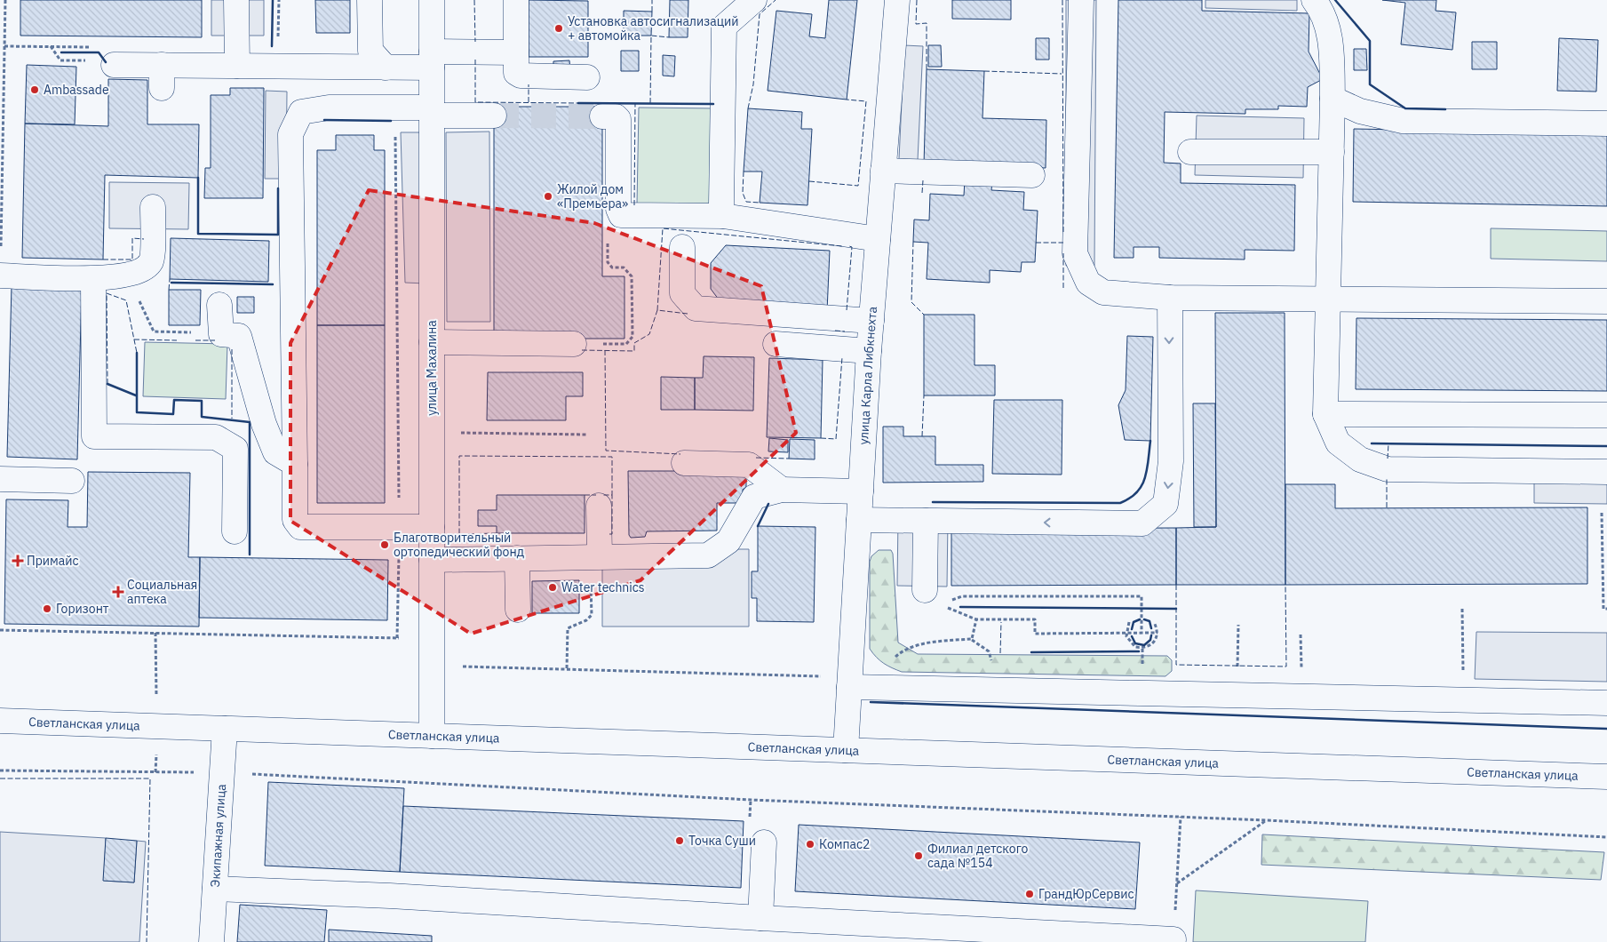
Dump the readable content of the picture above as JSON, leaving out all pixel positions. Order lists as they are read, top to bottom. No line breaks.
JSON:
{"streets":{"street":["улица Махалина","улица Карла Либкнехта","Светланская улица","Экипажная улица"]},"crossings":[["улица Махалина","Светланская улица"],["улица Карла Либкнехта","Светланская улица"],["Светланская улица","Экипажная улица"]],"places":{"other":["Установка автосигнализаций + автомойка","Ambassade","Жилой дом «Премьера»","Благотворительный ортопедический фонд","Water technics","Горизонт","Точка Суши","Компас2","Филиал детского сада №154","ГрандЮрСервис"],"health":["Примайс","Социальная аптека"]}}
